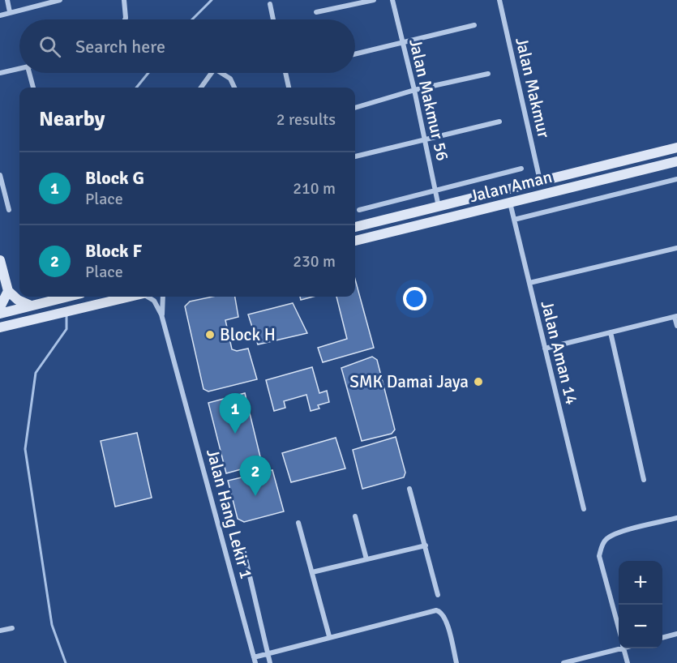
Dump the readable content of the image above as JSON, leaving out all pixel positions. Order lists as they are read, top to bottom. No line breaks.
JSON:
{"streets":{"main road":["Jalan Aman"],"street":["Jalan Makmur","Jalan Makmur 56","Jalan Aman 14","Jalan Hang Lekir 1"]},"crossings":[["Jalan Makmur","Jalan Aman"],["Jalan Makmur 56","Jalan Aman"],["Jalan Aman","Jalan Aman 14"]],"places":["Block H","SMK Damai Jaya"],"page":{"search":"Search here","heading":["Nearby","2 results"],"list":[{"mark":"1","name":"Block G","note":"Place","value":"210 m"},{"mark":"2","name":"Block F","note":"Place","value":"230 m"}],"pins":["1","2"],"map_buttons":["+","−"]}}
